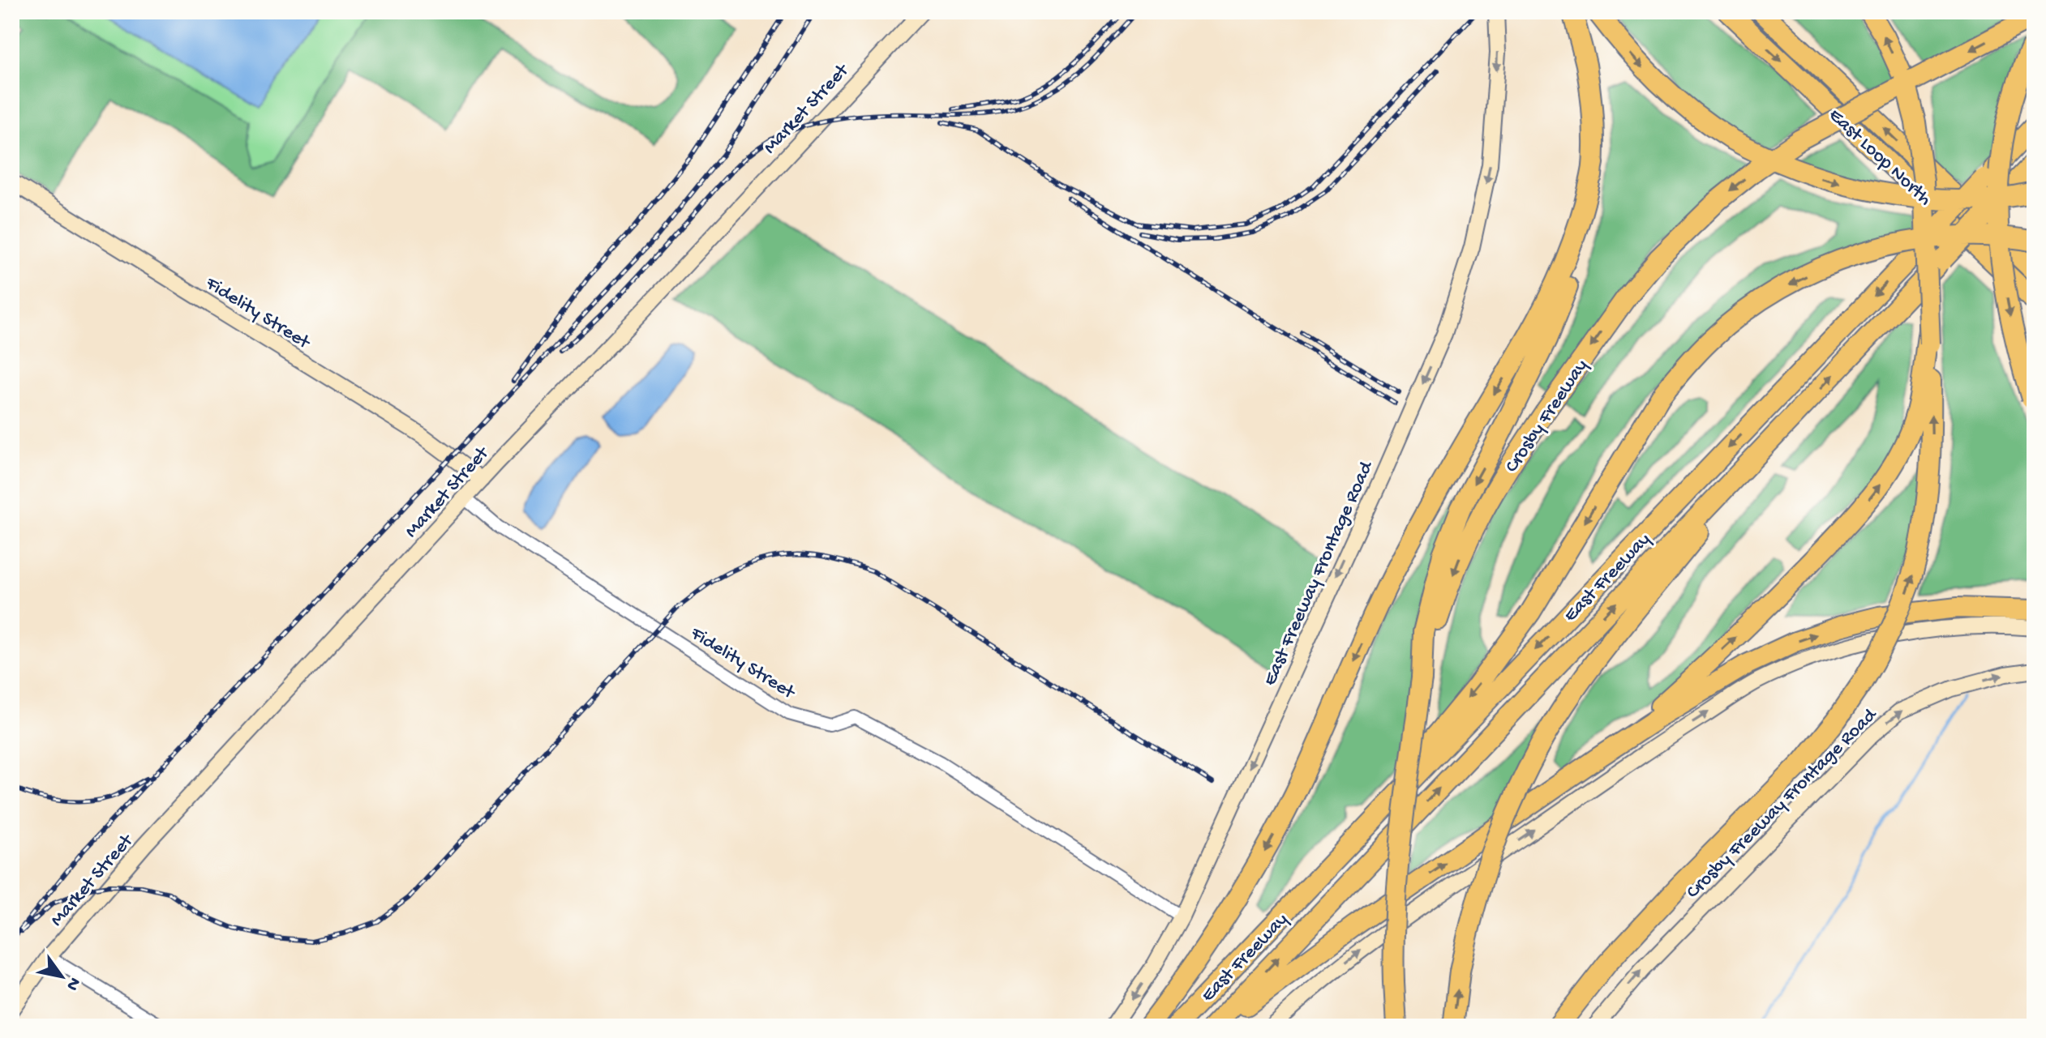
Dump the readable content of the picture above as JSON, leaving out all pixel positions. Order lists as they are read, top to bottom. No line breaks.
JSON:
{"streets":{"highway":["East Loop North","Crosby Freeway","East Freeway"],"main road":["Market Street","Fidelity Street","East Freeway Frontage Road","Crosby Freeway Frontage Road"]},"crossings":[["Market Street","Fidelity Street"],["Fidelity Street","East Freeway Frontage Road"]],"one_way":["East Freeway Frontage Road"],"north":"bottom right"}
